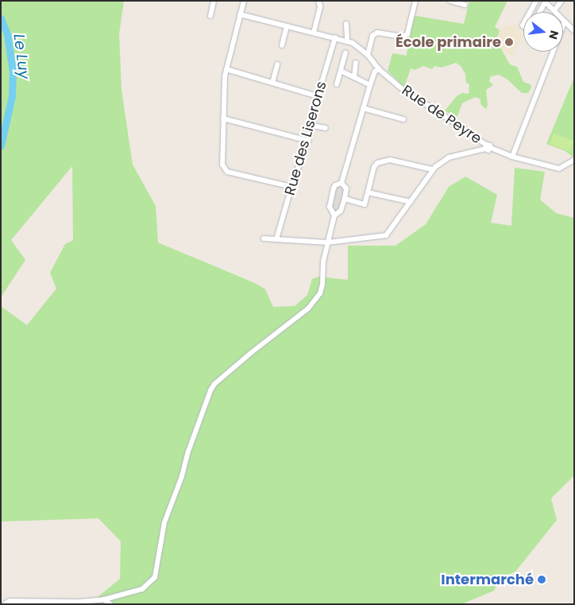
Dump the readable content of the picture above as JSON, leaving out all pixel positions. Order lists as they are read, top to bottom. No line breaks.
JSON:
{"streets":{"street":["Rue de Peyre","Rue des Liserons"]},"crossings":[["Rue de Peyre","Rue des Liserons"]],"water":["Le Luy"],"places":["École primaire","Intermarché"],"north":"right"}
